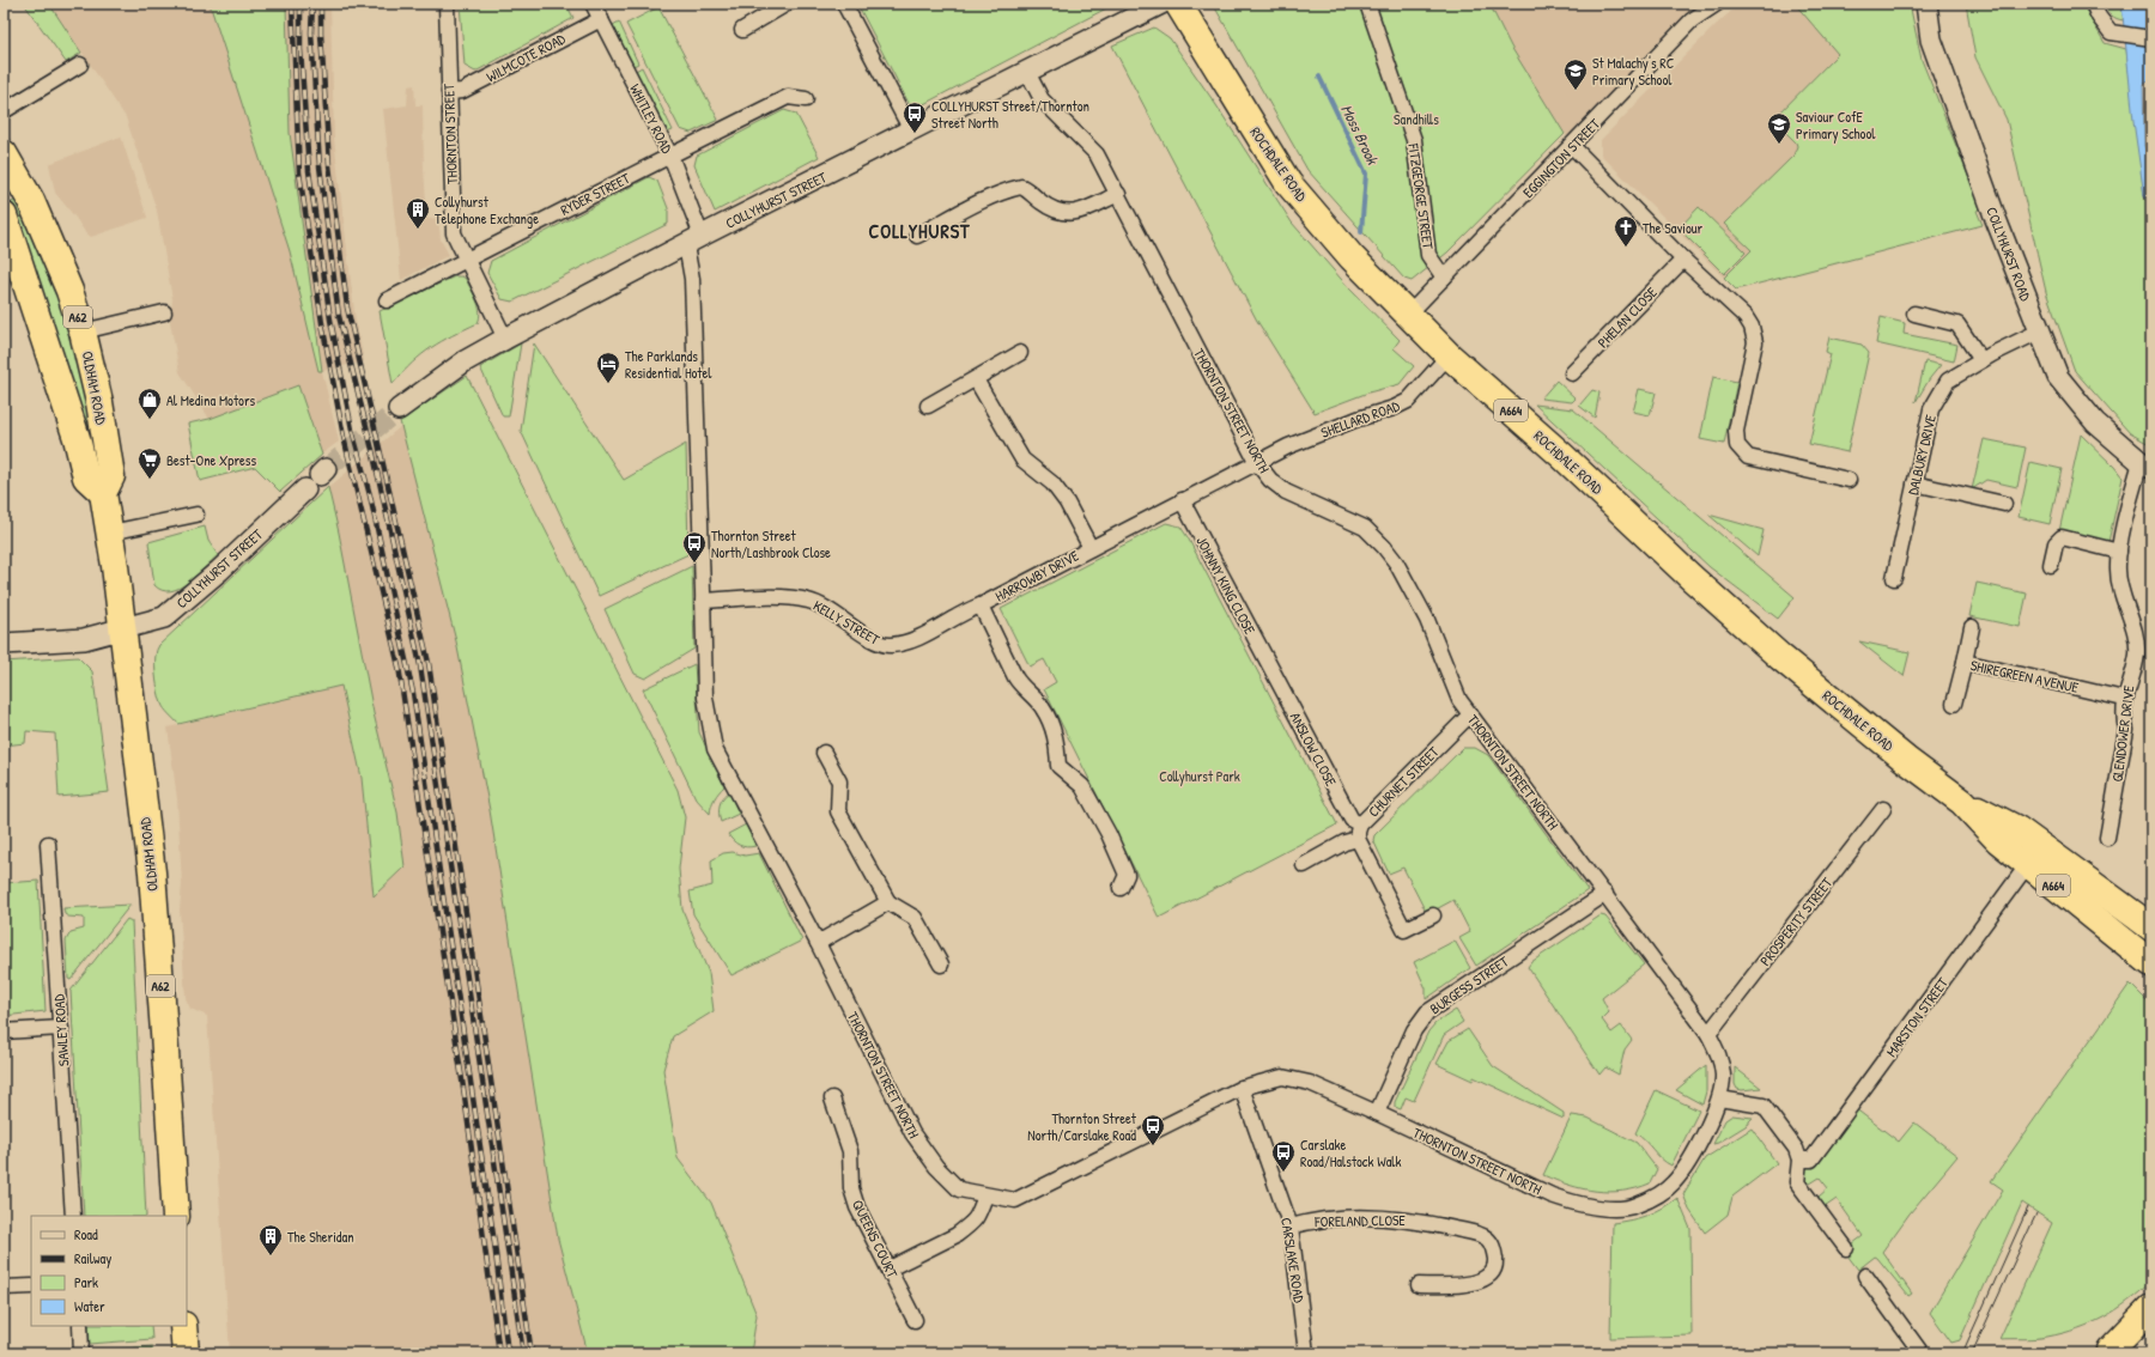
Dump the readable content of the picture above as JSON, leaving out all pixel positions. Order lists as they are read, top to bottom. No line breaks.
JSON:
{"streets":{"highway":["ROCHDALE ROAD","A62","OLDHAM ROAD","A664"],"street":["WILMCOTE ROAD","WHITLEY ROAD","THORNTON STREET","EGGINGTON STREET","RYDER STREET","FITZGEORGE STREET","COLLYHURST STREET","COLLYHURST ROAD","PHELAN CLOSE","THORNTON STREET NORTH","SHELLARD ROAD","DALBURY DRIVE","HARROWBY DRIVE","JOHNNY KING CLOSE","KELLY STREET","SHIREGREEN AVENUE","GLENDOWER DRIVE","ANSLOW CLOSE","CHURNET STREET","PROSPERITY STREET","BURGESS STREET","MARSTON STREET","SAWLEY ROAD","FORELAND CLOSE","QUEENS COURT","CARSLAKE ROAD"]},"crossings":[["WILMCOTE ROAD","WHITLEY ROAD"],["WILMCOTE ROAD","THORNTON STREET"],["WHITLEY ROAD","RYDER STREET"],["WHITLEY ROAD","COLLYHURST STREET"],["WHITLEY ROAD","THORNTON STREET NORTH"],["THORNTON STREET","RYDER STREET"],["THORNTON STREET","COLLYHURST STREET"],["EGGINGTON STREET","ROCHDALE ROAD"],["EGGINGTON STREET","FITZGEORGE STREET"],["ROCHDALE ROAD","SHELLARD ROAD"],["ROCHDALE ROAD","MARSTON STREET"],["COLLYHURST STREET","OLDHAM ROAD"],["COLLYHURST STREET","THORNTON STREET NORTH"],["COLLYHURST ROAD","DALBURY DRIVE"],["COLLYHURST ROAD","GLENDOWER DRIVE"],["THORNTON STREET NORTH","SHELLARD ROAD"],["THORNTON STREET NORTH","HARROWBY DRIVE"],["THORNTON STREET NORTH","KELLY STREET"],["THORNTON STREET NORTH","CHURNET STREET"],["THORNTON STREET NORTH","PROSPERITY STREET"],["THORNTON STREET NORTH","BURGESS STREET"],["THORNTON STREET NORTH","CARSLAKE ROAD"],["SHELLARD ROAD","HARROWBY DRIVE"],["HARROWBY DRIVE","JOHNNY KING CLOSE"],["HARROWBY DRIVE","KELLY STREET"],["JOHNNY KING CLOSE","ANSLOW CLOSE"],["SHIREGREEN AVENUE","GLENDOWER DRIVE"],["ANSLOW CLOSE","CHURNET STREET"],["FORELAND CLOSE","CARSLAKE ROAD"]],"districts":["COLLYHURST"],"water":["Moss Brook"],"parks":["Sandhills","Collyhurst Park"],"places":{"school or university":["St Malachy's RC Primary School","Saviour CofE Primary School"],"bus stop":["COLLYHURST Street/Thornton Street North","Thornton Street North/Lashbrook Close","Thornton Street North/Carslake Road","Carslake Road/Halstock Walk"],"building":["Collyhurst Telephone Exchange","The Sheridan"],"church":["The Saviour"],"hotel":["The Parklands Residential Hotel"],"shop":["Al Medina Motors"],"supermarket":["Best-One Xpress"]},"legend":["Road","Railway","Park","Water"]}
